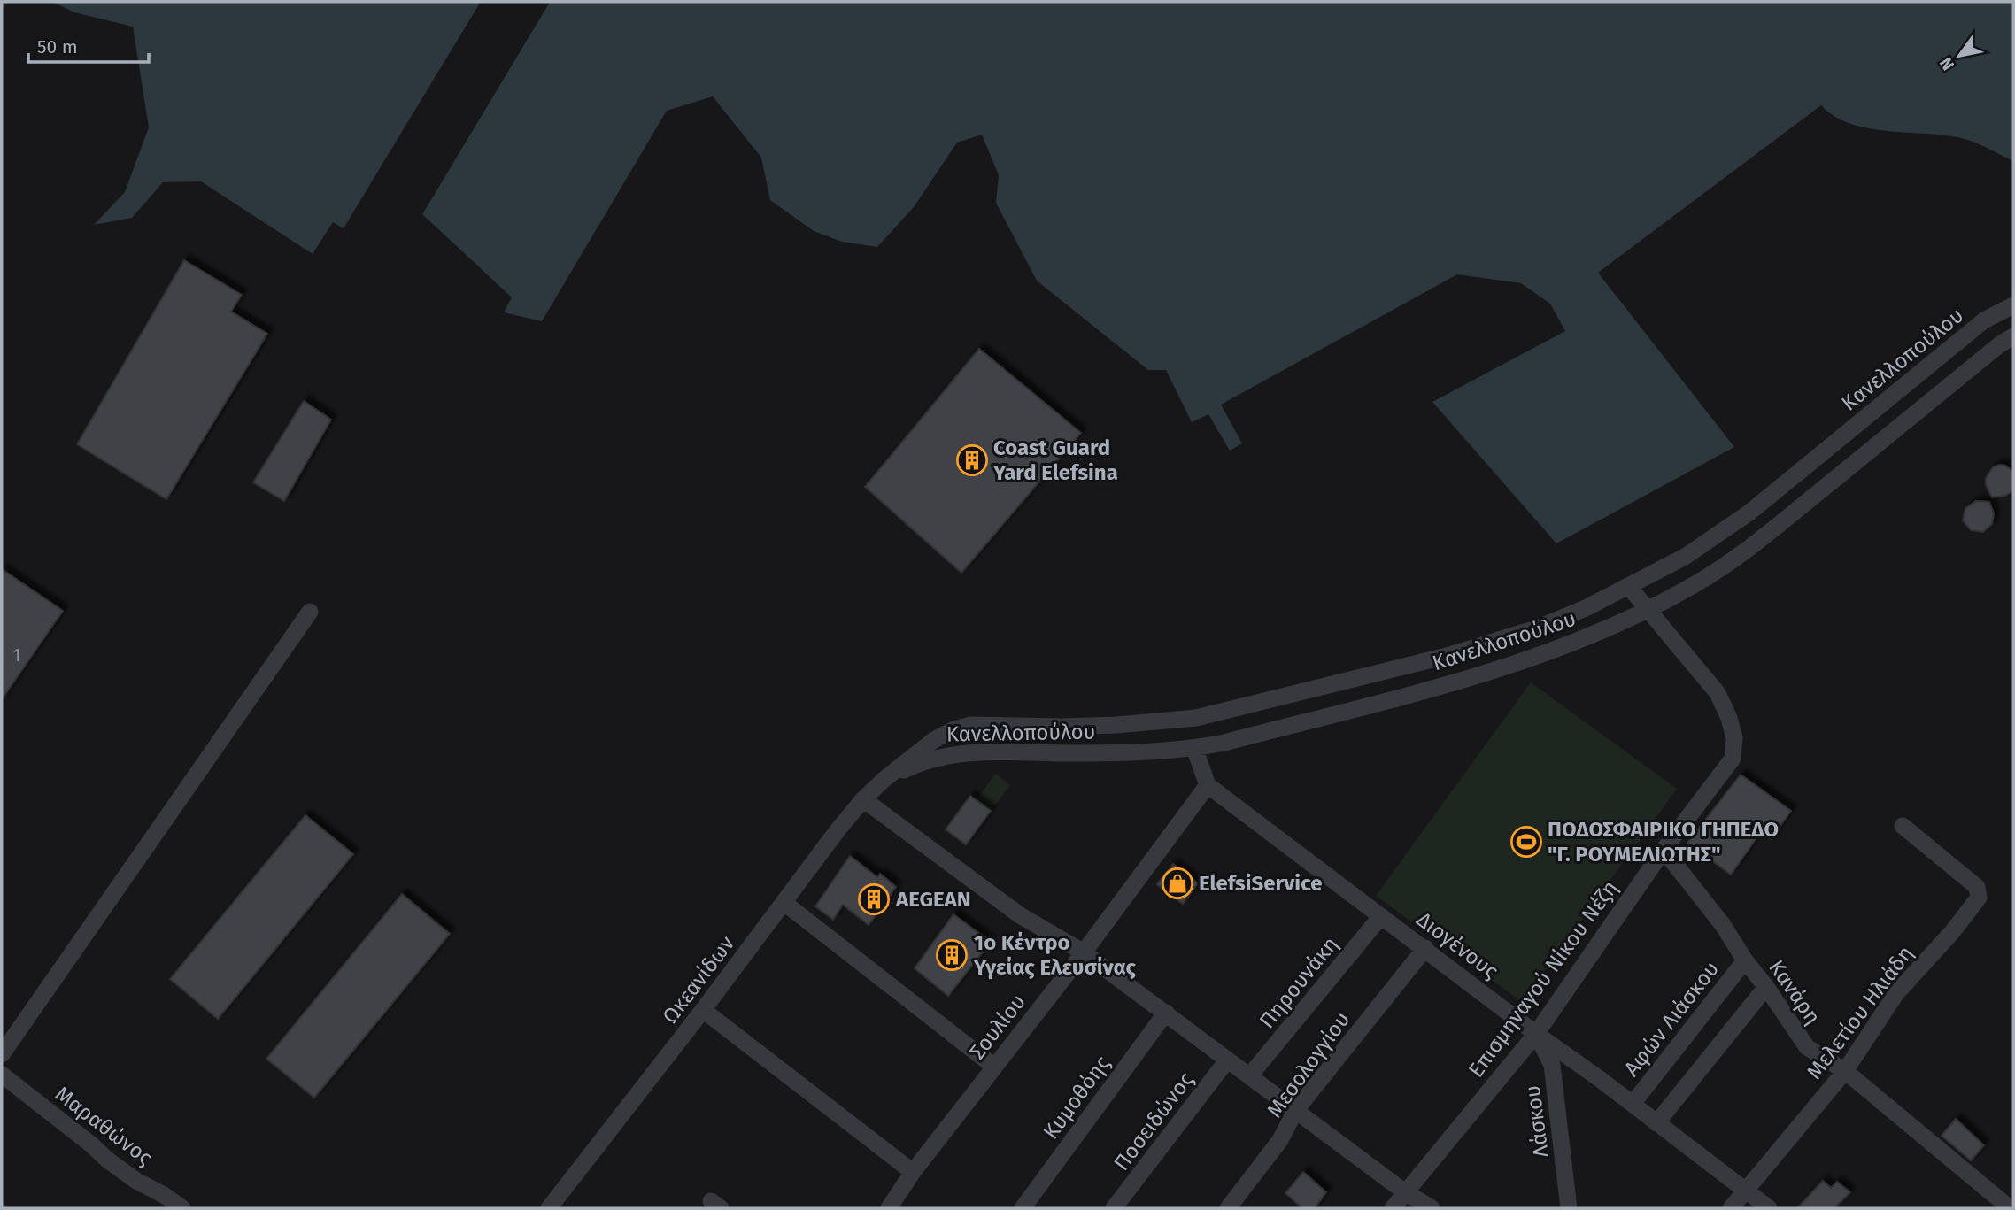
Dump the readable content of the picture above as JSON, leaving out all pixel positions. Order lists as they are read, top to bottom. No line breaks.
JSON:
{"streets":{"street":["Κανελλοπούλου","Διογένους","Επισμηναγού Νίκου Νέζη","Ωκεανίδων","Πηρουνάκη","Κανάρη","Μελετίου Ηλιάδη","Αφών Λιάσκου","Σουλίου","Μεσολογγίου","Κυμοθόης","Ποσειδώνος","Λάσκου","Μαραθώνος"]},"crossings":[["Κανελλοπούλου","Επισμηναγού Νίκου Νέζη"],["Κανελλοπούλου","Ωκεανίδων"],["Διογένους","Επισμηναγού Νίκου Νέζη"],["Διογένους","Πηρουνάκη"],["Διογένους","Μελετίου Ηλιάδη"],["Διογένους","Αφών Λιάσκου"],["Διογένους","Σουλίου"],["Διογένους","Μεσολογγίου"],["Διογένους","Λάσκου"],["Επισμηναγού Νίκου Νέζη","Κανάρη"],["Επισμηναγού Νίκου Νέζη","Λάσκου"],["Κανάρη","Μελετίου Ηλιάδη"],["Κανάρη","Αφών Λιάσκου"]],"places":{"building":["Coast Guard Yard Elefsina","AEGEAN","1ο Κέντρο Υγείας Ελευσίνας"],"sports":["ΠΟΔΟΣΦΑΙΡΙΚΟ ΓΗΠΕΔΟ \"Γ. ΡΟΥΜΕΛΙΩΤΗΣ\""],"shop":["ElefsiService"]},"house_numbers":["1"],"scale_bar":"50 m","north":"bottom left"}
